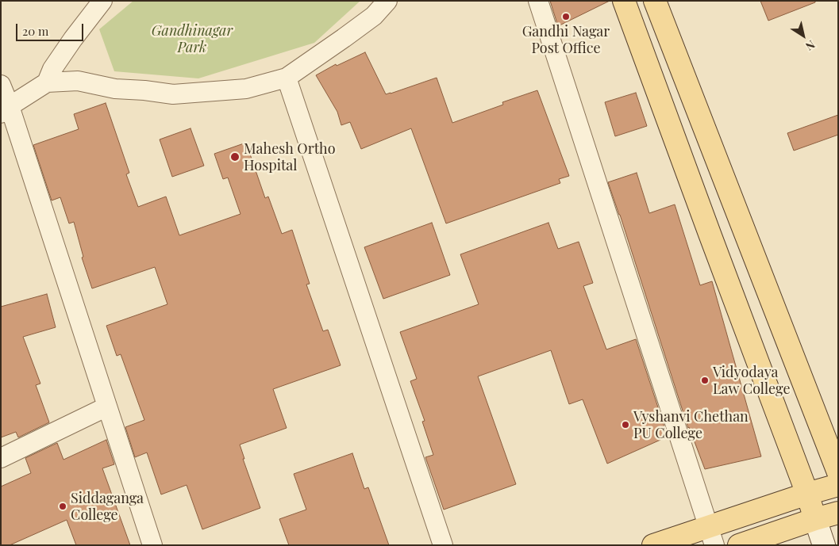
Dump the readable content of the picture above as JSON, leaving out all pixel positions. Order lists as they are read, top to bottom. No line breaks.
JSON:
{"parks":["Gandhinagar Park"],"places":["Gandhi Nagar Post Office","Mahesh Ortho Hospital","Vidyodaya Law College","Vyshanvi Chethan PU College","Siddaganga College"],"scale_bar":"20 m","north":"bottom right"}
